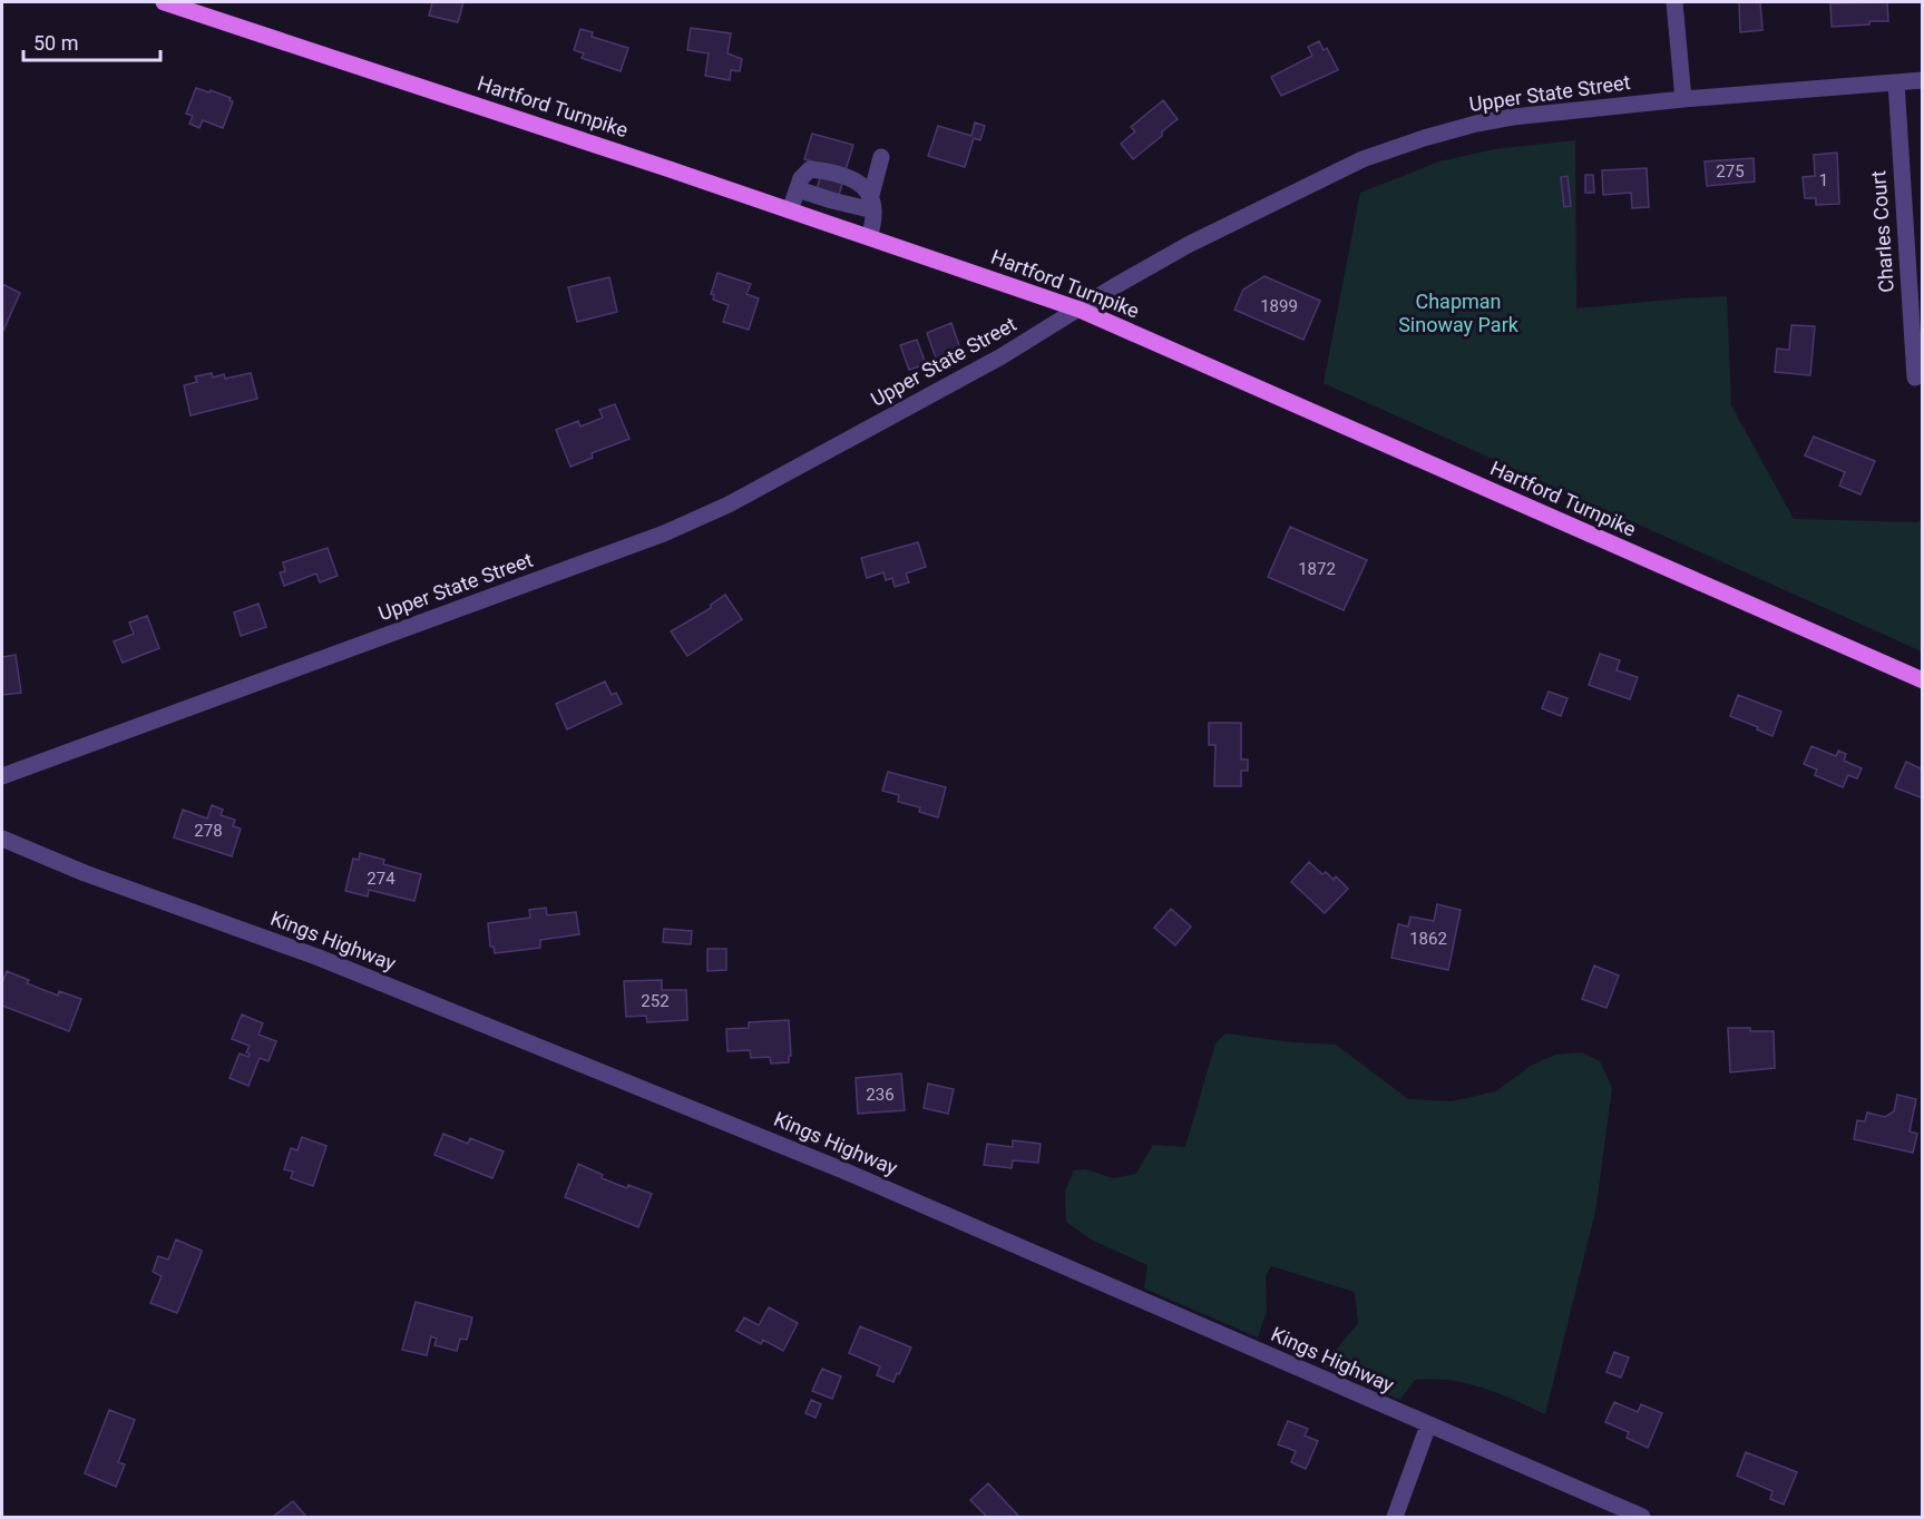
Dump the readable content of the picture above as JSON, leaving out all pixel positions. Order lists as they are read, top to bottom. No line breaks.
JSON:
{"streets":{"main road":["Hartford Turnpike"],"street":["Upper State Street","Charles Court","Kings Highway"]},"crossings":[["Upper State Street","Hartford Turnpike"],["Upper State Street","Charles Court"]],"parks":["Chapman Sinoway Park"],"house_numbers":["275","1","1899","1872","278","274","1862","252","236"],"scale_bar":"50 m"}
